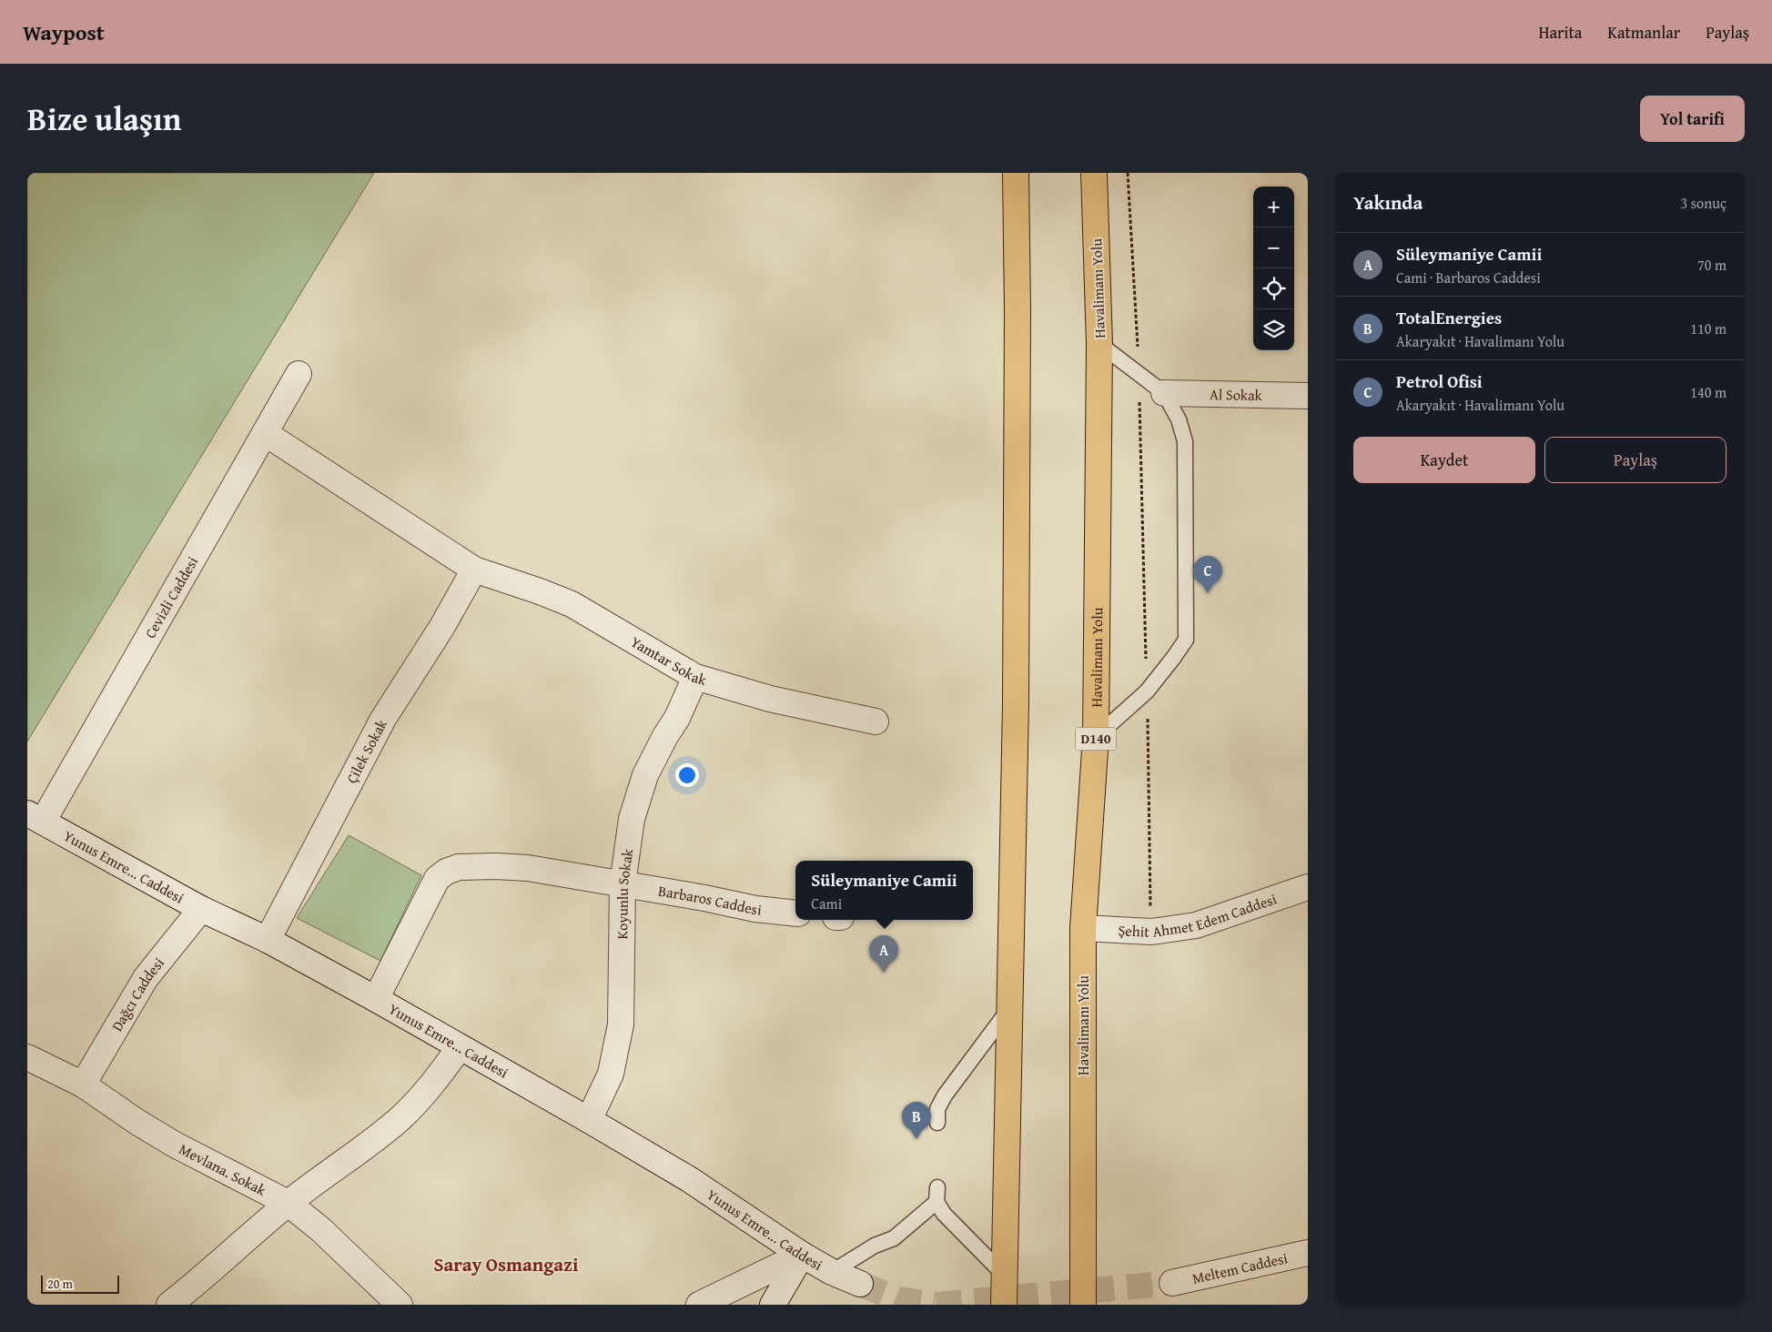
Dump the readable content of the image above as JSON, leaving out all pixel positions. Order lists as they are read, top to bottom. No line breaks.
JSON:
{"streets":{"highway":["Havalimanı Yolu","D140"],"street":["Al Sokak","Cevizli Caddesi","Yamtar Sokak","Çilek Sokak","Yunus Emre... Caddesi","Koyunlu Sokak","Barbaros Caddesi","Şehit Ahmet Edem Caddesi","Dağcı Caddesi","Mevlana. Sokak","Meltem Caddesi"]},"crossings":[["Havalimanı Yolu","Şehit Ahmet Edem Caddesi"],["Cevizli Caddesi","Yamtar Sokak"],["Cevizli Caddesi","Yunus Emre... Caddesi"],["Yamtar Sokak","Çilek Sokak"],["Yamtar Sokak","Koyunlu Sokak"],["Çilek Sokak","Yunus Emre... Caddesi"],["Yunus Emre... Caddesi","Koyunlu Sokak"],["Yunus Emre... Caddesi","Barbaros Caddesi"],["Yunus Emre... Caddesi","Dağcı Caddesi"],["Koyunlu Sokak","Barbaros Caddesi"],["Dağcı Caddesi","Mevlana. Sokak"]],"districts":["Saray Osmangazi"],"scale_bar":"20 m","page":{"header":"Waypost","nav":["Harita","Katmanlar","Paylaş"],"title":"Bize ulaşın","buttons":["Yol tarifi",["Kaydet","Paylaş"]],"heading":["Yakında","3 sonuç"],"map_buttons":["+","−"],"list":[{"mark":"A","name":"Süleymaniye Camii","note":"Cami · Barbaros Caddesi","value":"70 m"},{"mark":"B","name":"TotalEnergies","note":"Akaryakıt · Havalimanı Yolu","value":"110 m"},{"mark":"C","name":"Petrol Ofisi","note":"Akaryakıt · Havalimanı Yolu","value":"140 m"}],"pins":["C","A","B"],"popup":["Süleymaniye Camii","Cami"],"scale":"20 m"}}
